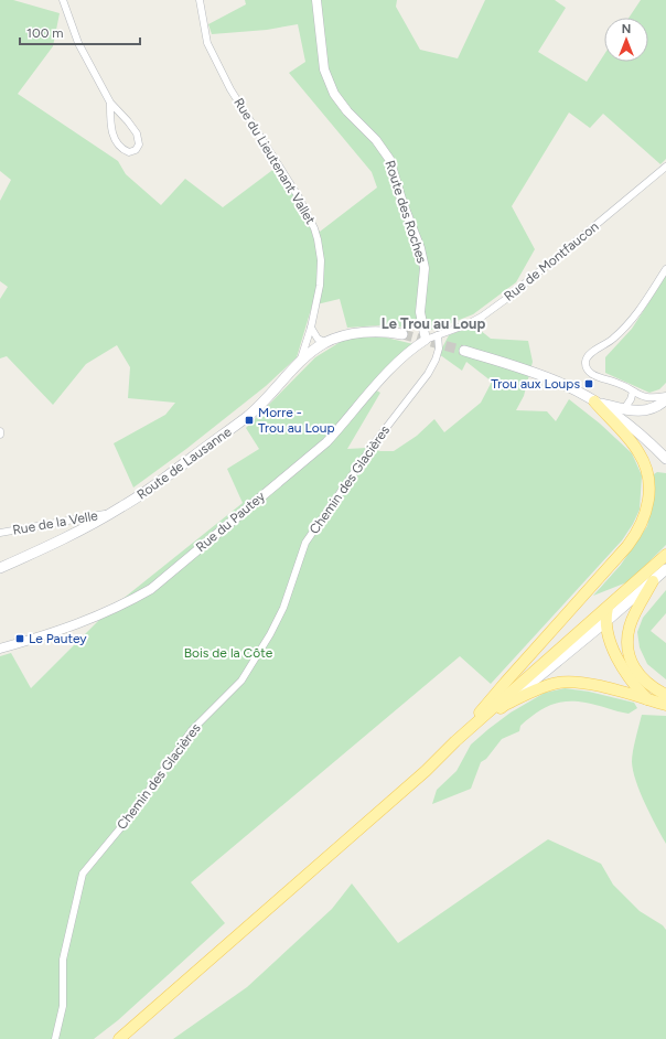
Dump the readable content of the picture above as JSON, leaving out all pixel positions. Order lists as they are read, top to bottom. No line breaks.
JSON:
{"streets":{"main road":["Route de Lausanne"],"street":["Rue du Lieutenant Vallet","Route des Roches","Rue de Montfaucon","Chemin des Glacières","Rue du Pautey","Rue de la Velle"]},"crossings":[["Rue du Lieutenant Vallet","Route de Lausanne"],["Route des Roches","Rue de Montfaucon"],["Route des Roches","Rue du Pautey"],["Rue de Montfaucon","Chemin des Glacières"],["Rue de Montfaucon","Rue du Pautey"],["Route de Lausanne","Rue de la Velle"]],"districts":["Le Trou au Loup"],"parks":["Bois de la Côte"],"places":{"transit":["Trou aux Loups","Morre - Trou au Loup","Le Pautey"]},"scale_bar":"100 m","north":"top"}
